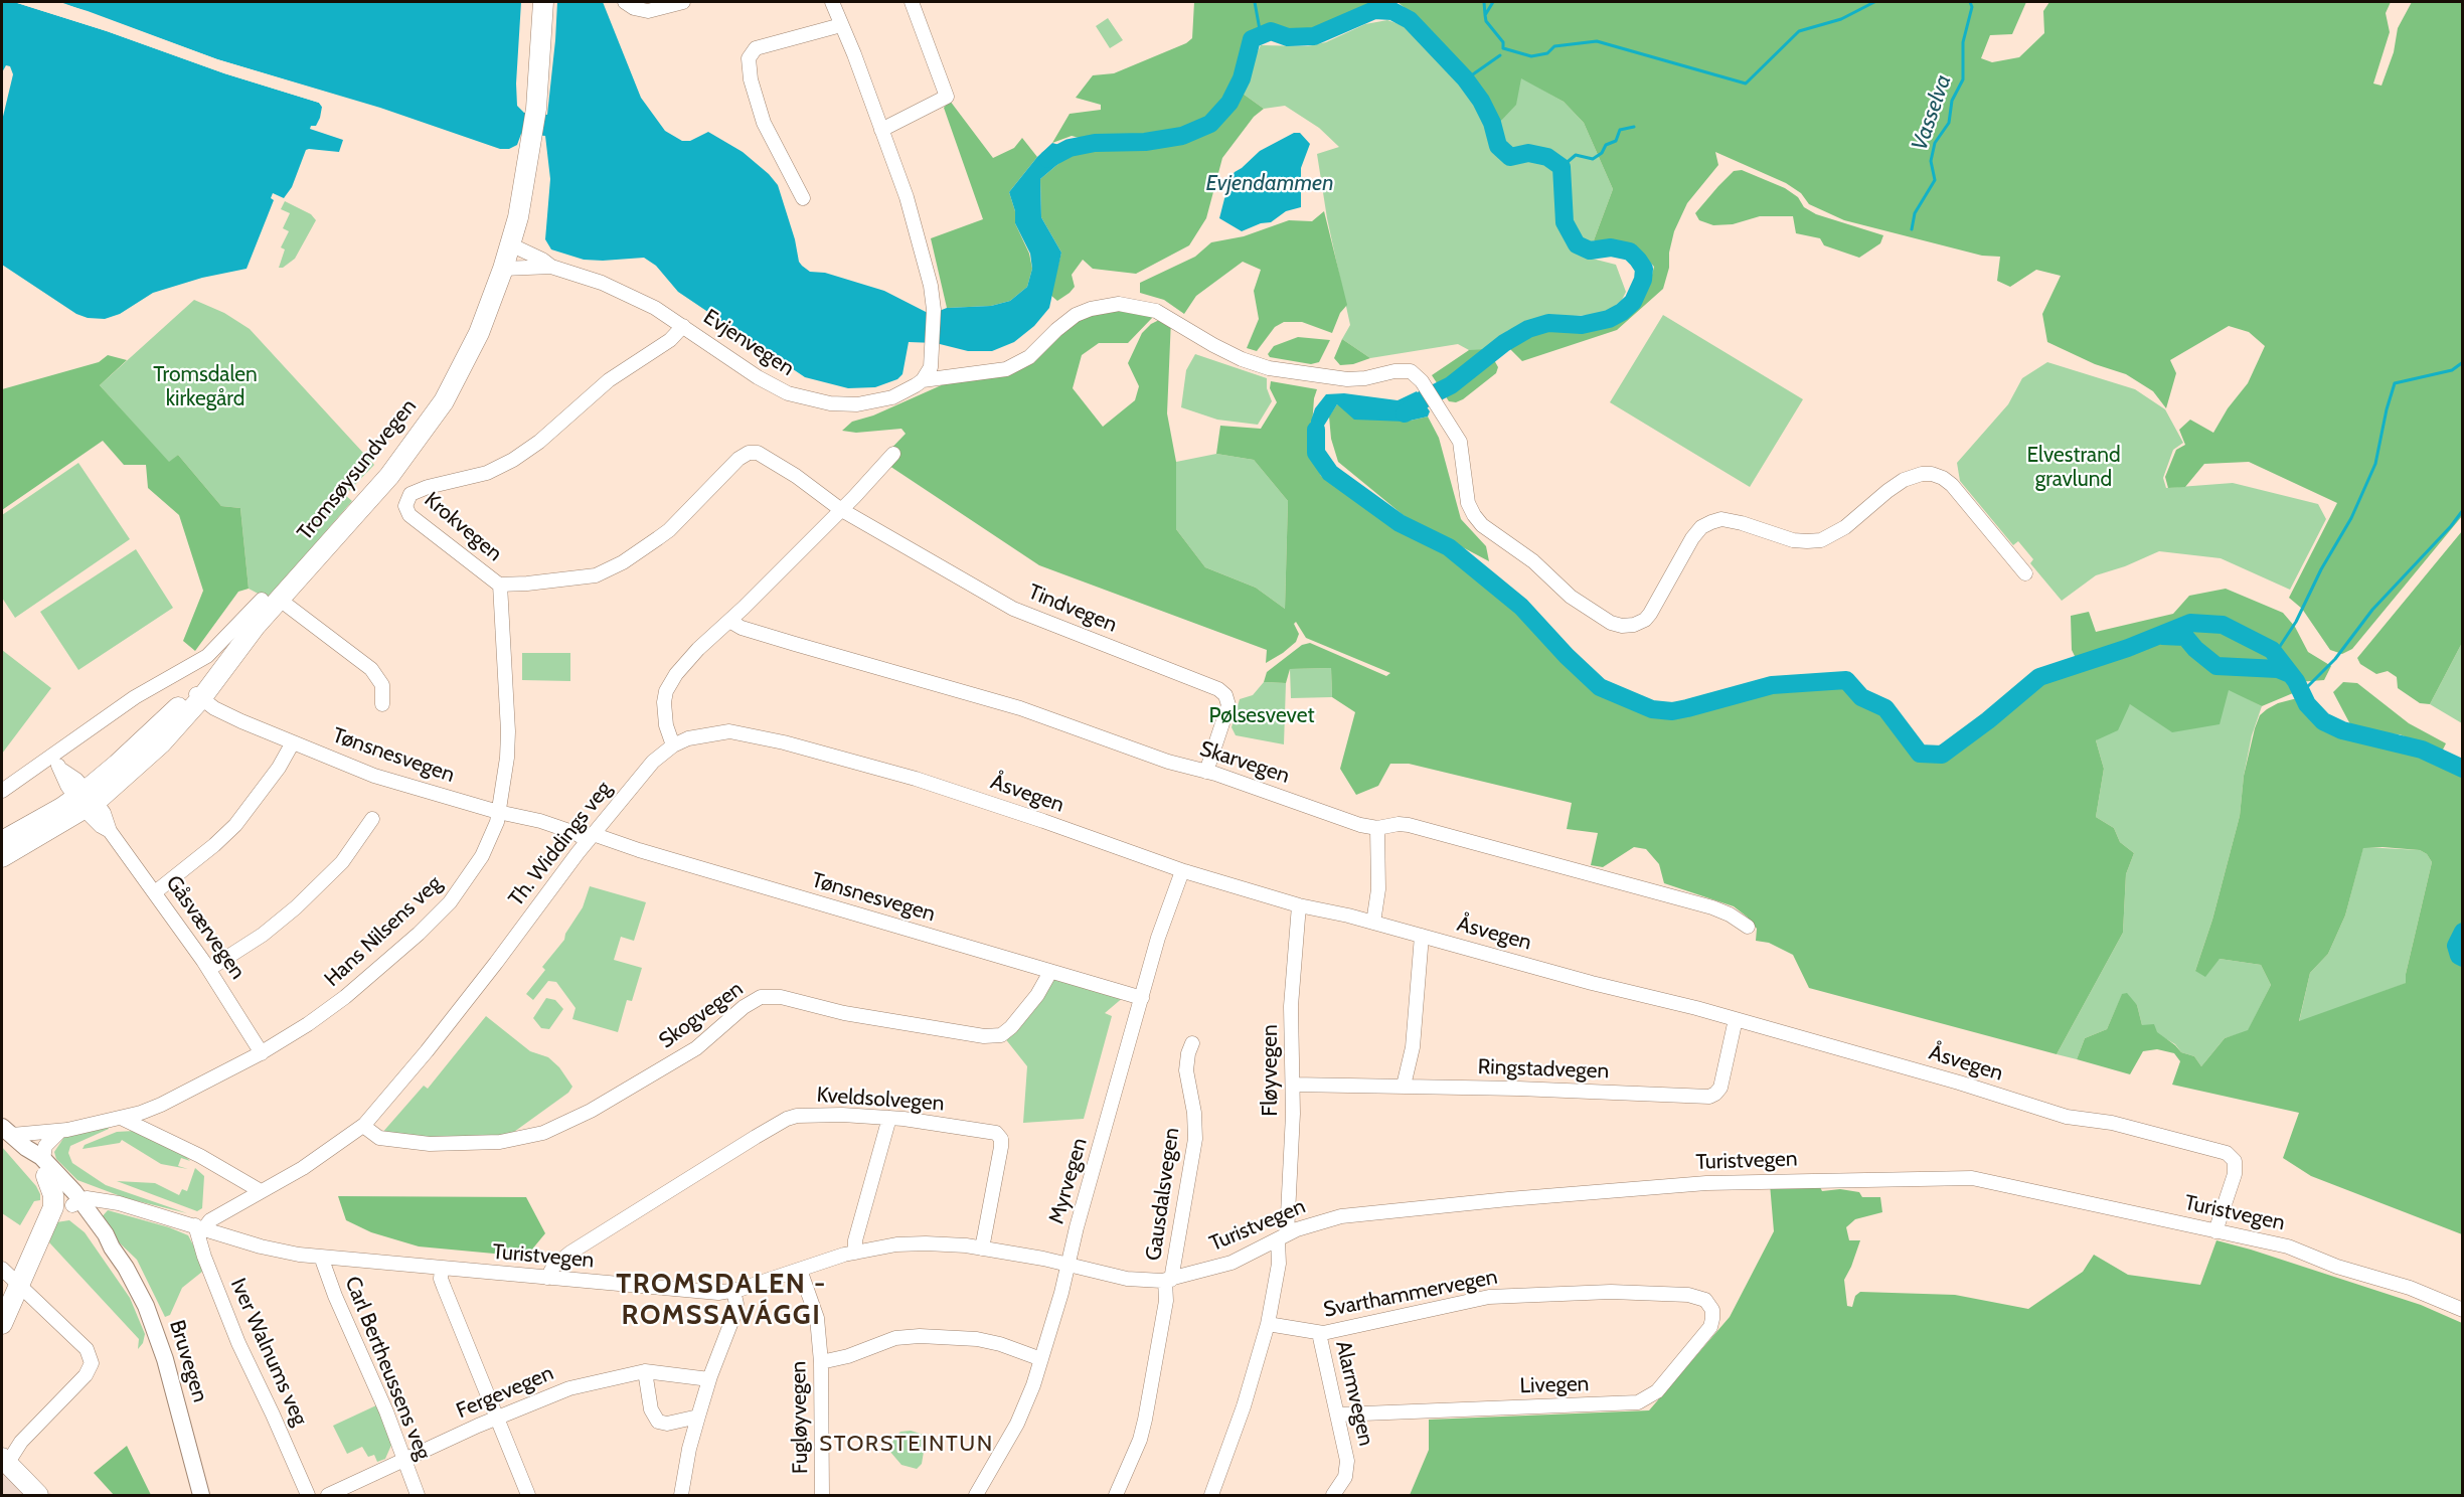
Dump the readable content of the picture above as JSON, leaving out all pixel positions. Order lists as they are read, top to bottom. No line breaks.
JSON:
{"streets":{"highway":["Tromsøysundvegen"],"main road":["Bruvegen"],"street":["Evjenvegen","Krokvegen","Tindvegen","Tønsnesvegen","Skarvegen","Åsvegen","Th. Widdings veg","Gåsværvegen","Hans Nilsens veg","Skogvegen","Ringstadvegen","Fløyvegen","Kveldsolvegen","Turistvegen","Myrvegen","Gausdalsvegen","Svarthammervegen","Iver Walnums veg","Carl Bertheussens veg","Livegen","Fergevegen","Alarmvegen","Fugløyvegen"]},"crossings":[["Evjenvegen","Tromsøysundvegen"],["Evjenvegen","Krokvegen"],["Tromsøysundvegen","Tønsnesvegen"],["Tromsøysundvegen","Gåsværvegen"],["Krokvegen","Tindvegen"],["Krokvegen","Hans Nilsens veg"],["Tindvegen","Skarvegen"],["Tønsnesvegen","Th. Widdings veg"],["Tønsnesvegen","Hans Nilsens veg"],["Tønsnesvegen","Skogvegen"],["Tønsnesvegen","Myrvegen"],["Åsvegen","Th. Widdings veg"],["Åsvegen","Ringstadvegen"],["Åsvegen","Fløyvegen"],["Åsvegen","Turistvegen"],["Åsvegen","Myrvegen"],["Th. Widdings veg","Skogvegen"],["Th. Widdings veg","Turistvegen"],["Th. Widdings veg","Iver Walnums veg"],["Gåsværvegen","Hans Nilsens veg"],["Ringstadvegen","Fløyvegen"],["Fløyvegen","Turistvegen"],["Fløyvegen","Svarthammervegen"],["Kveldsolvegen","Turistvegen"],["Turistvegen","Myrvegen"],["Turistvegen","Gausdalsvegen"],["Turistvegen","Iver Walnums veg"],["Turistvegen","Bruvegen"],["Turistvegen","Carl Bertheussens veg"],["Turistvegen","Fugløyvegen"],["Svarthammervegen","Livegen"],["Svarthammervegen","Alarmvegen"],["Carl Bertheussens veg","Fergevegen"],["Livegen","Alarmvegen"]],"districts":["TROMSDALEN - ROMSSAVÁGGI","STORSTEINTUN"],"water":["Vasselva","Evjendammen"],"parks":["Tromsdalen kirkegård","Elvestrand gravlund","Pølsesvevet"]}
